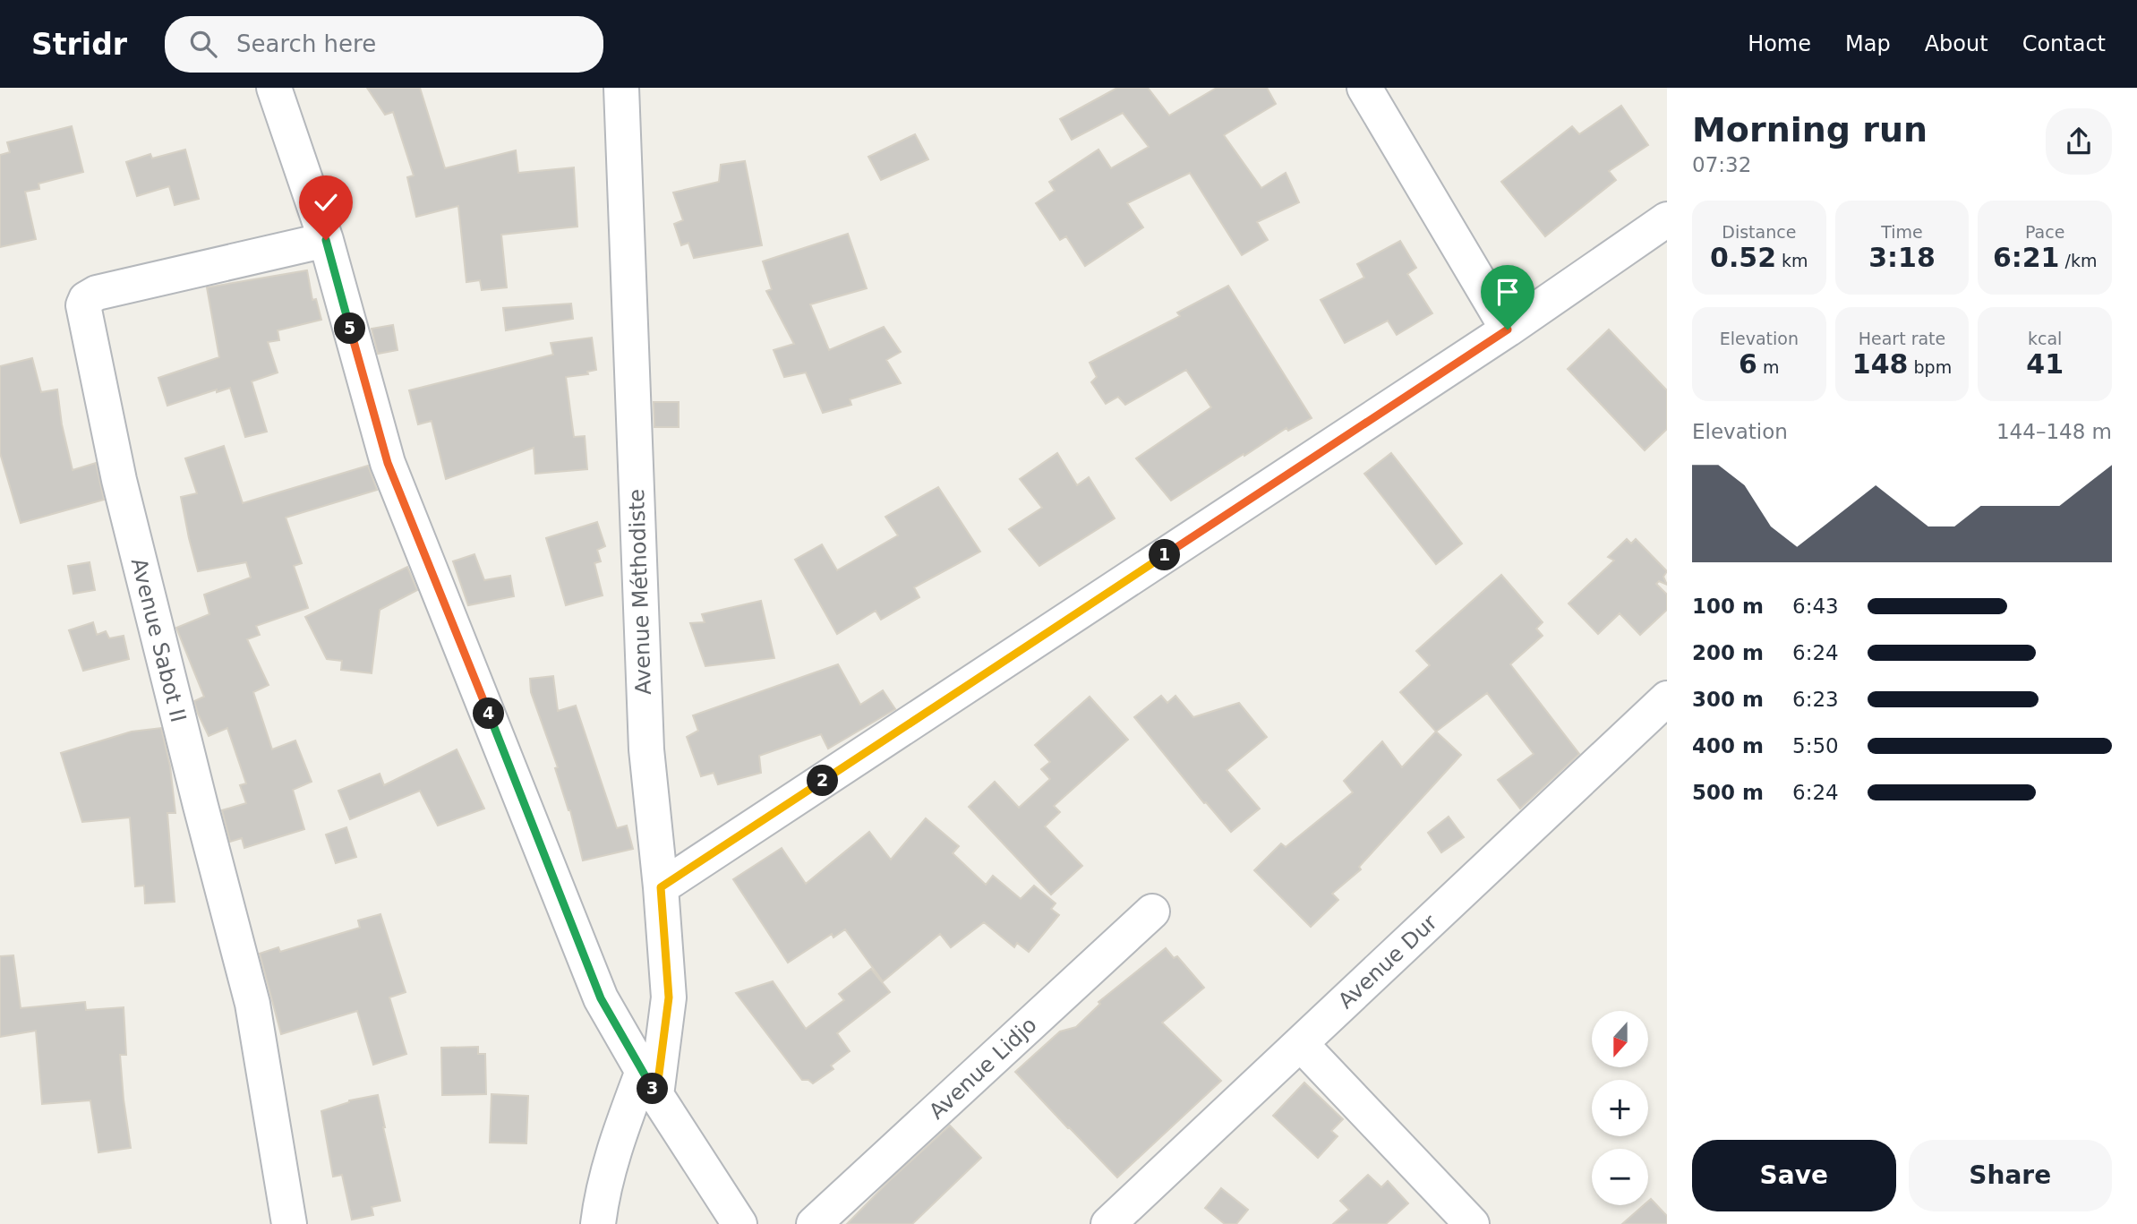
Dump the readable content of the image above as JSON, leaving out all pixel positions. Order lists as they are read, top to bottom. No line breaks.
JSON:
{"streets":{"street":["Avenue Méthodiste","Avenue Sabot II","Avenue Dur","Avenue Lidjo"]},"north":"bottom","page":{"header":"Stridr","search":"Search here","nav":["Home","Map","About","Contact"],"heading":["Morning run","07:32"],"stats":[["Distance","0.52 km"],["Time","3:18"],["Pace","6:21 /km"],["Elevation","6 m"],["Heart rate","148 bpm"],["kcal","41"]],"pins":["5","1","4","2","3"],"chart":["Elevation","144–148 m"],"list":[{"name":"100 m","note":"6:43"},{"name":"200 m","note":"6:24"},{"name":"300 m","note":"6:23"},{"name":"400 m","note":"5:50"},{"name":"500 m","note":"6:24"}],"map_buttons":["+","−"],"buttons":["Save","Share"]}}
